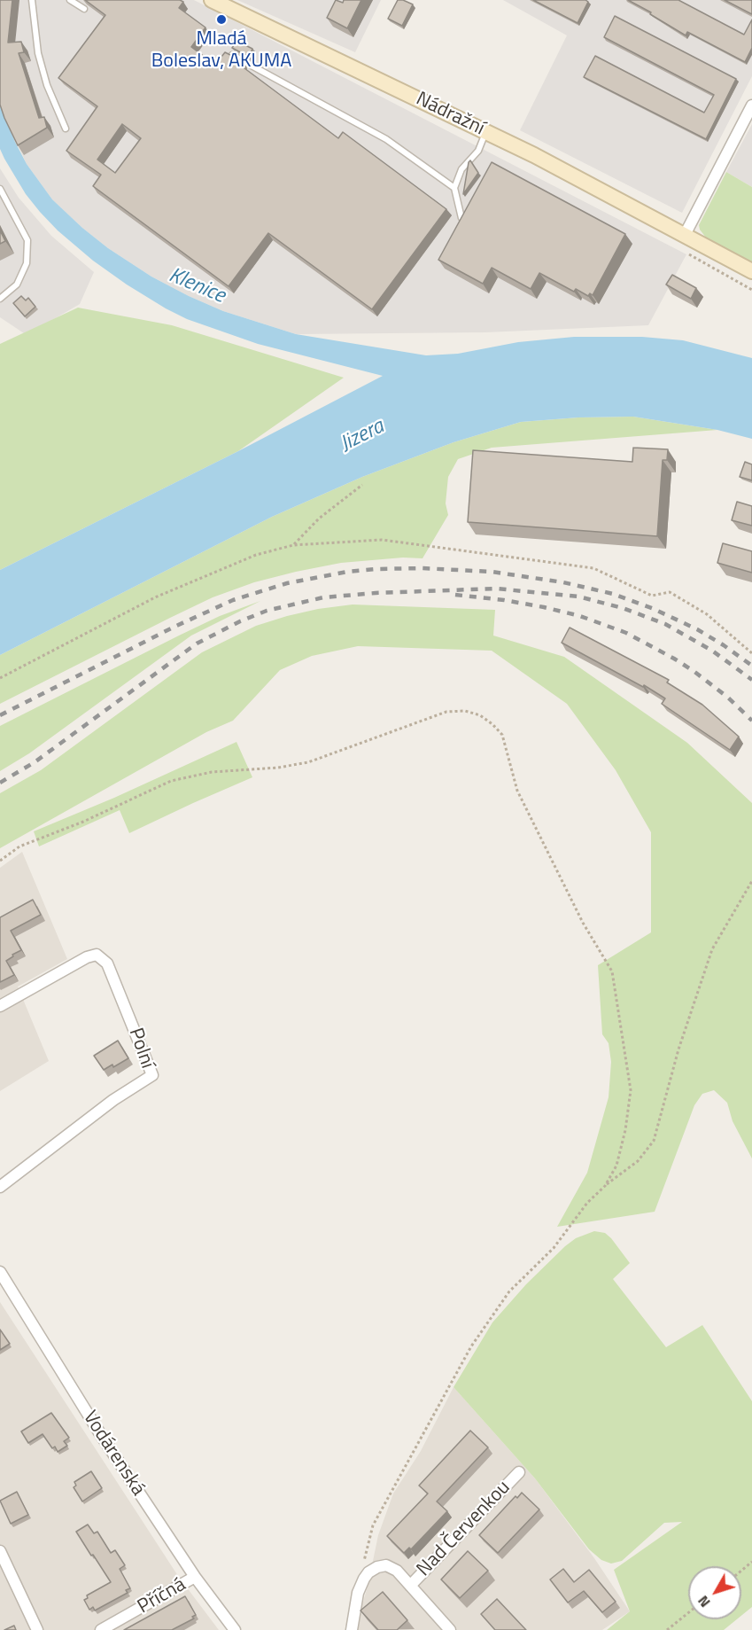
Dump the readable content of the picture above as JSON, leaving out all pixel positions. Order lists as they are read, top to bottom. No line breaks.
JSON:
{"streets":{"street":["Nádražní","Polní","Vodárenská","Nad Červenkou","Příčná"]},"crossings":[["Vodárenská","Příčná"]],"water":["Klenice","Jizera"],"places":["Mladá Boleslav, AKUMA"],"north":"bottom left"}
